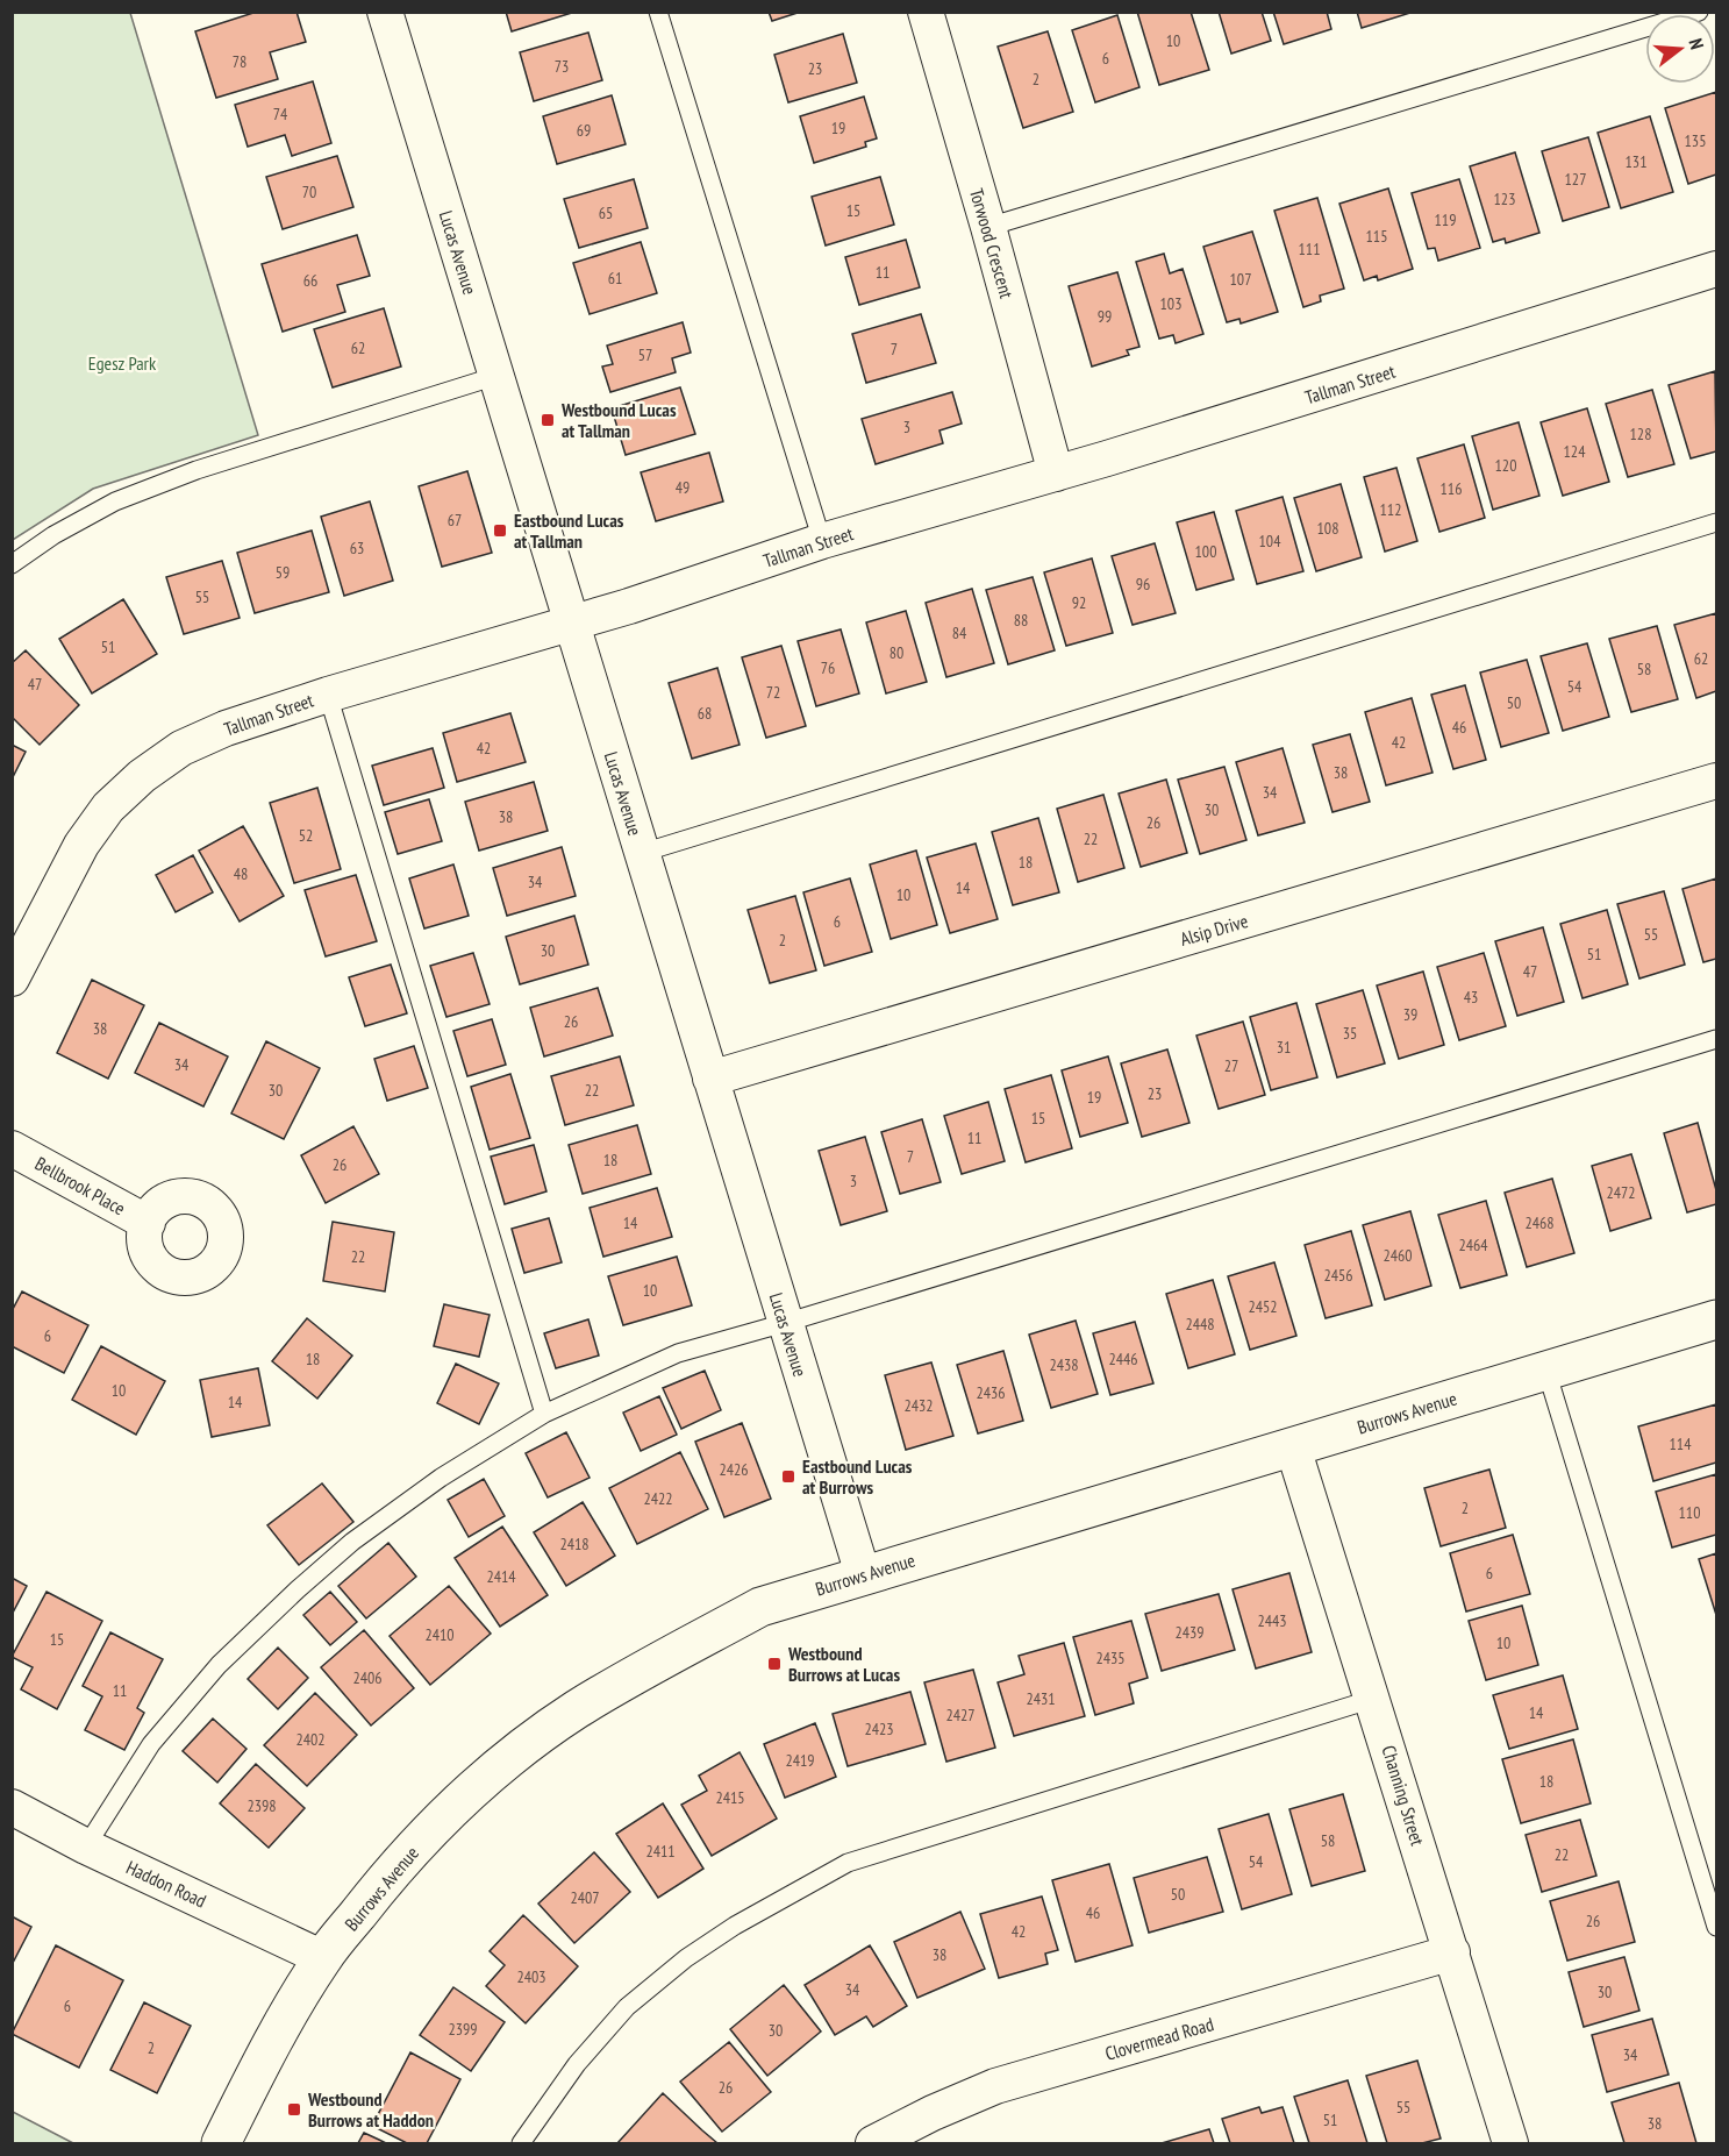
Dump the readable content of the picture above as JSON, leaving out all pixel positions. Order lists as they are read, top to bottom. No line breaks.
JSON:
{"streets":{"street":["Torwood Crescent","Lucas Avenue","Tallman Street","Alsip Drive","Bellbrook Place","Burrows Avenue","Channing Street","Haddon Road","Clovermead Road"]},"crossings":[["Torwood Crescent","Tallman Street"],["Lucas Avenue","Tallman Street"],["Lucas Avenue","Alsip Drive"],["Lucas Avenue","Burrows Avenue"],["Burrows Avenue","Channing Street"],["Burrows Avenue","Haddon Road"],["Channing Street","Clovermead Road"]],"parks":["Egesz Park"],"places":{"transit":["Westbound Lucas at Tallman","Eastbound Lucas at Tallman","Eastbound Lucas at Burrows","Westbound Burrows at Lucas","Westbound Burrows at Haddon"]},"house_numbers":["10","6","78","73","23","2","74","19","69","135","131","127","70","123","15","65","119","115","111","11","61","107","66","103","99","62","7","57","3","128","124","120","49","116","112","67","108","104","63","100","59","96","55","92","88","84","51","80","62","76","58","47","54","72","50","68","46","42","42","38","34","30","38","26","52","22","18","48","34","14","10","6","55","2","30","51","47","43","39","26","38","35","31","34","27","30","22","23","19","15","11","7","18","26","3","2472","14","2468","2464","2460","22","2456","10","2452","2448","6","18","2446","2438","10","2436","14","2432","114","2426","2422","2","110","2418","6","2414","2443","2439","2410","15","10","2435","2406","11","2431","14","2427","2423","2402","2419","18","2415","2398","58","2411","22","54","50","2407","46","26","42","38","2403","34","30","6","2399","30","2","34","26","55","51","38"],"north":"right"}
